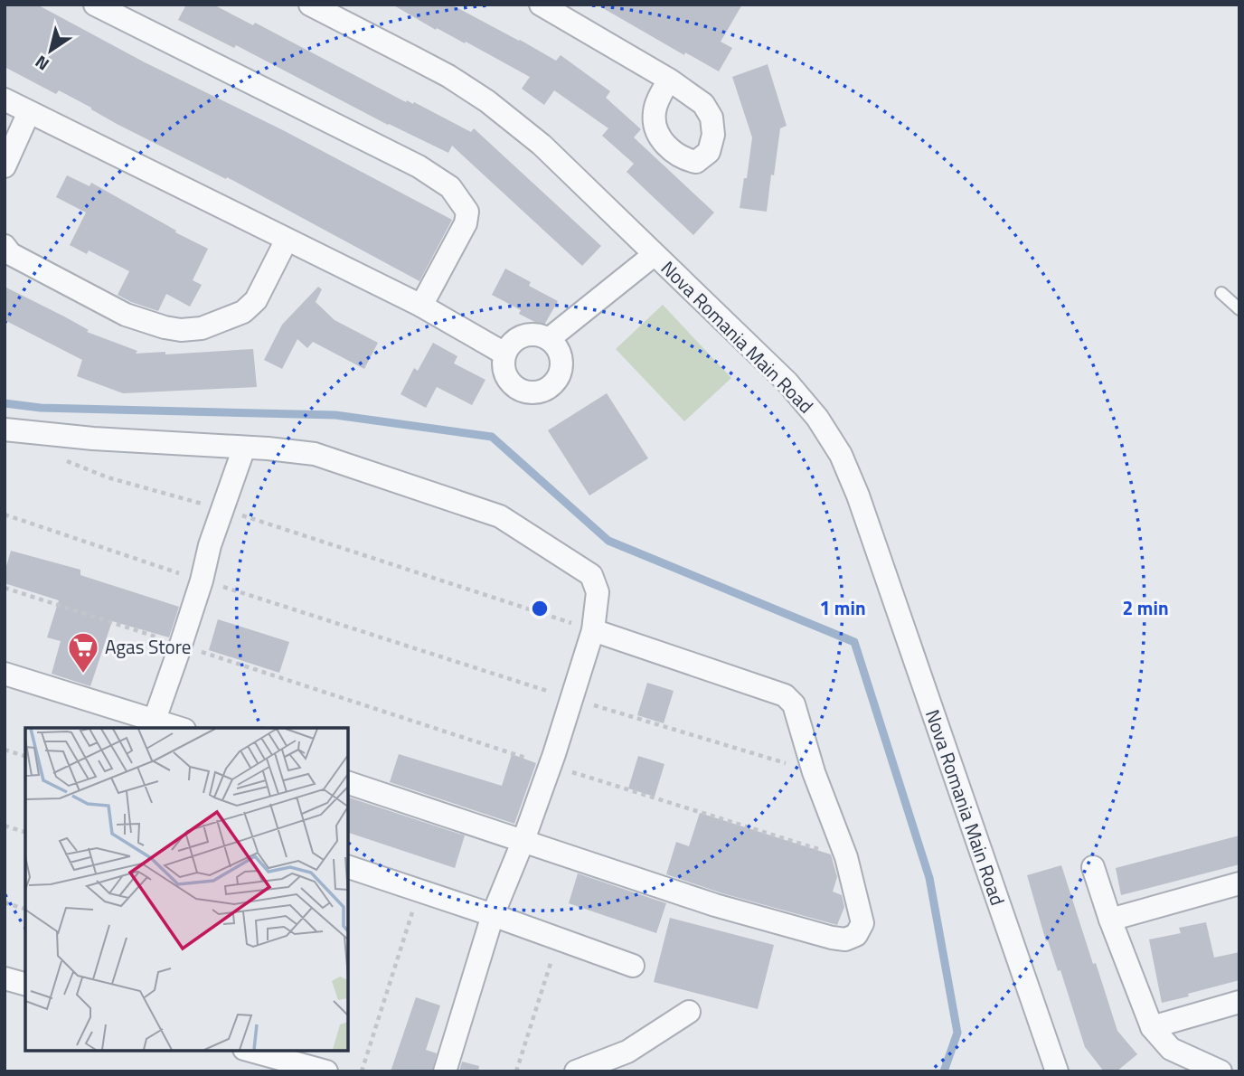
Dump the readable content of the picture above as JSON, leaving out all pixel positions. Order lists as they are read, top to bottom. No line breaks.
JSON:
{"streets":{"street":["Nova Romania Main Road"]},"places":{"supermarket":["Agas Store"]},"north":"bottom left","rings":["1 min","2 min"]}
